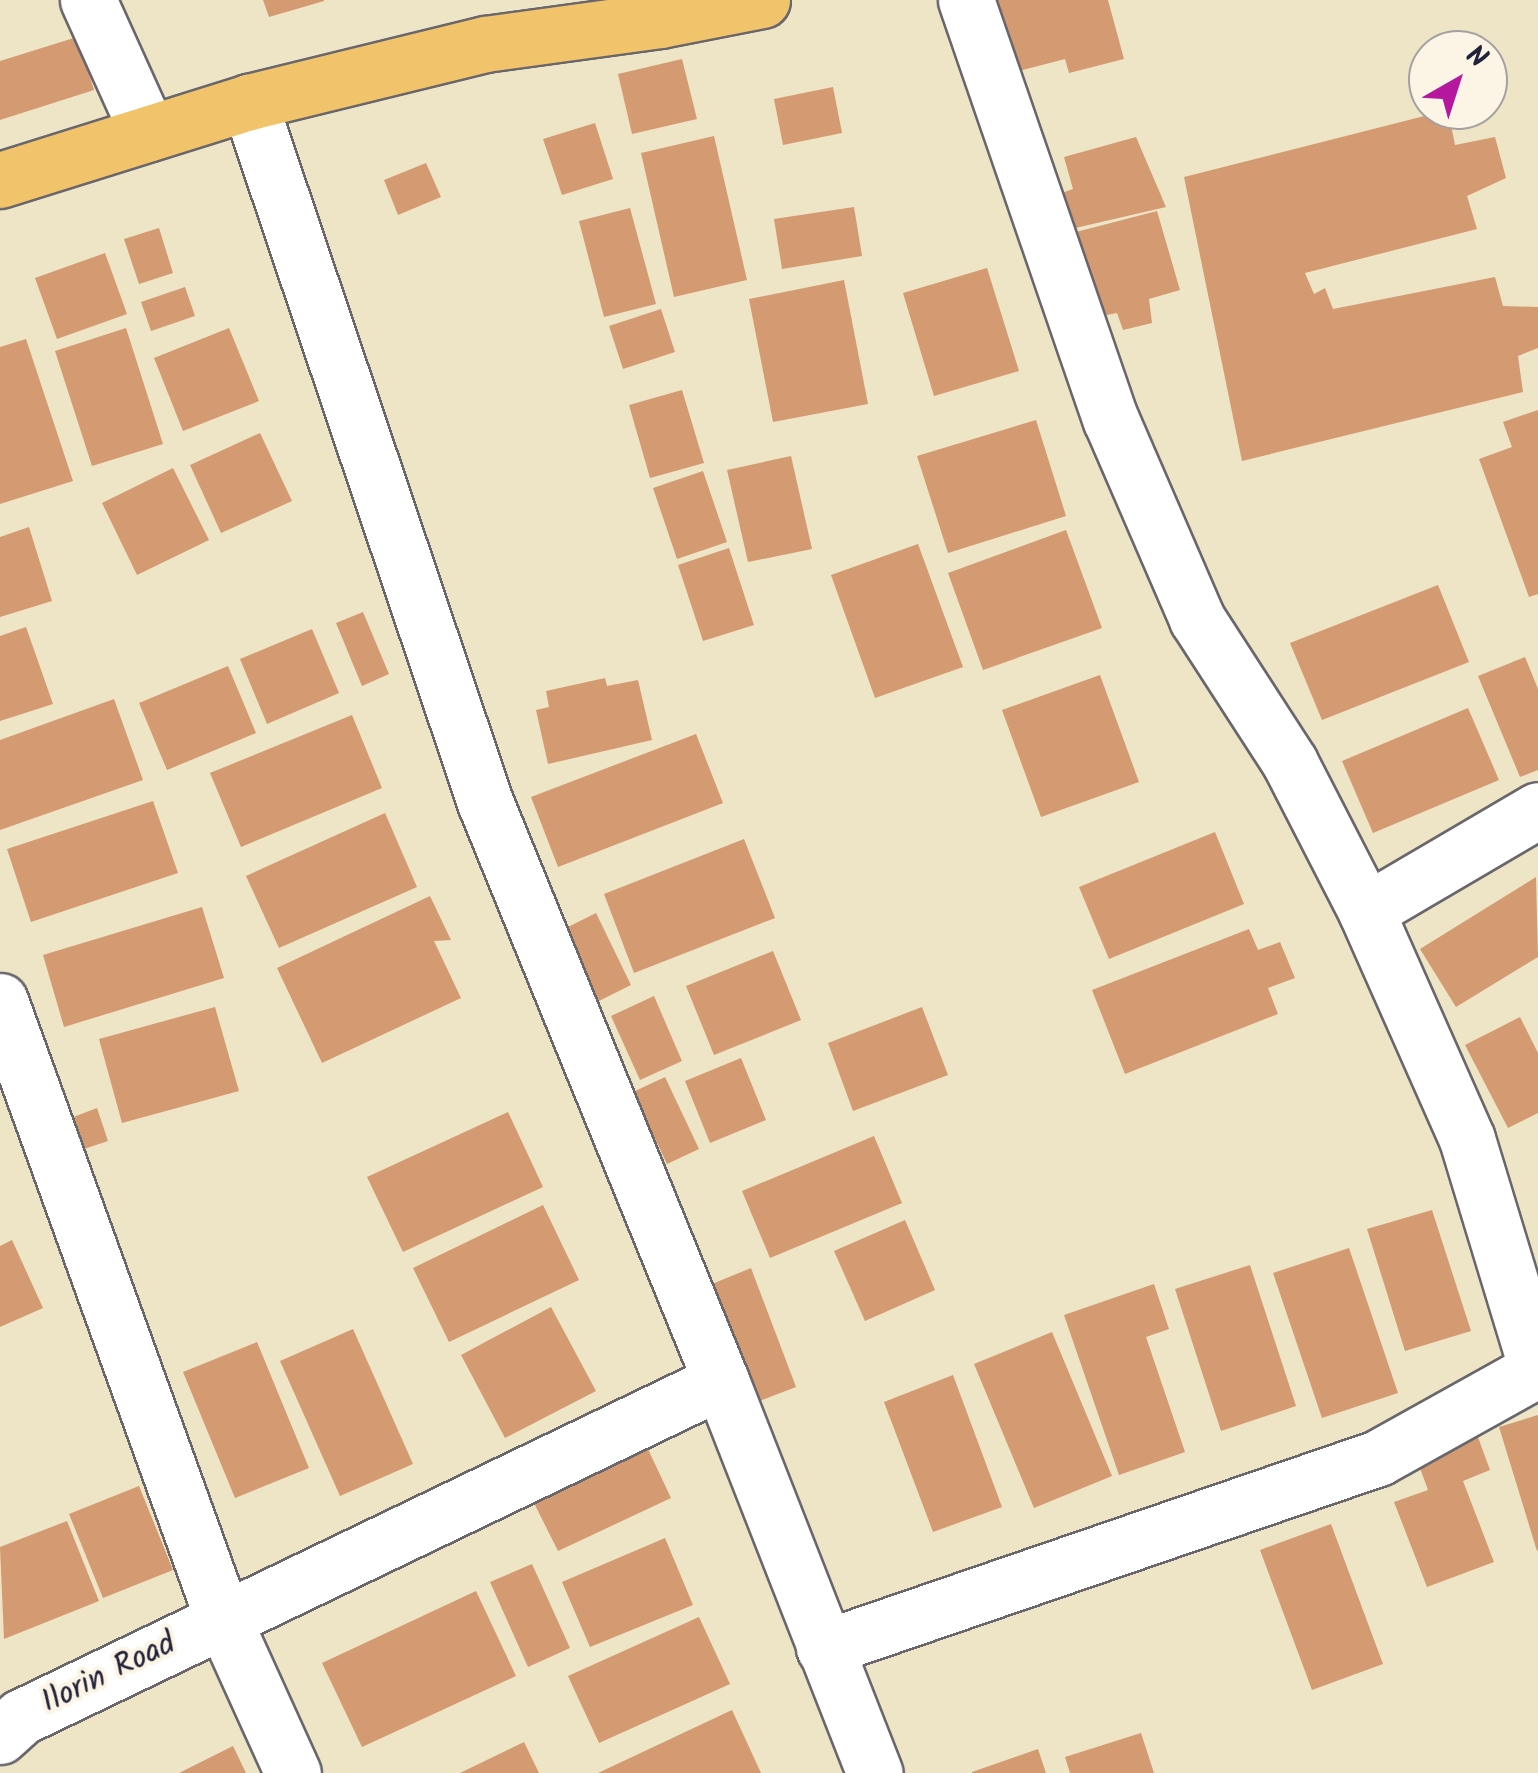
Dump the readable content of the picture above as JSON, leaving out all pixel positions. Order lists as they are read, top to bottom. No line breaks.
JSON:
{"streets":{"street":["Ilorin Road"]},"north":"top right"}
